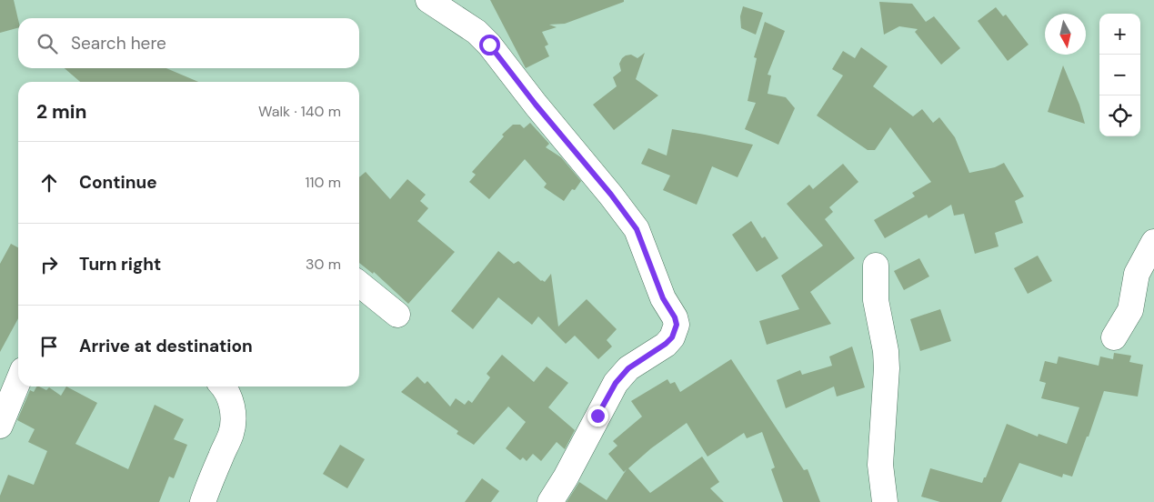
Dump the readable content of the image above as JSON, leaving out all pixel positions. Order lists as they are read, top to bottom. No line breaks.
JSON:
{"north":"bottom","page":{"map_buttons":["+","−"],"search":"Search here","heading":["2 min","Walk · 140 m"],"list":[["Continue","110 m"],["Turn right","30 m"],"Arrive at destination"]}}
